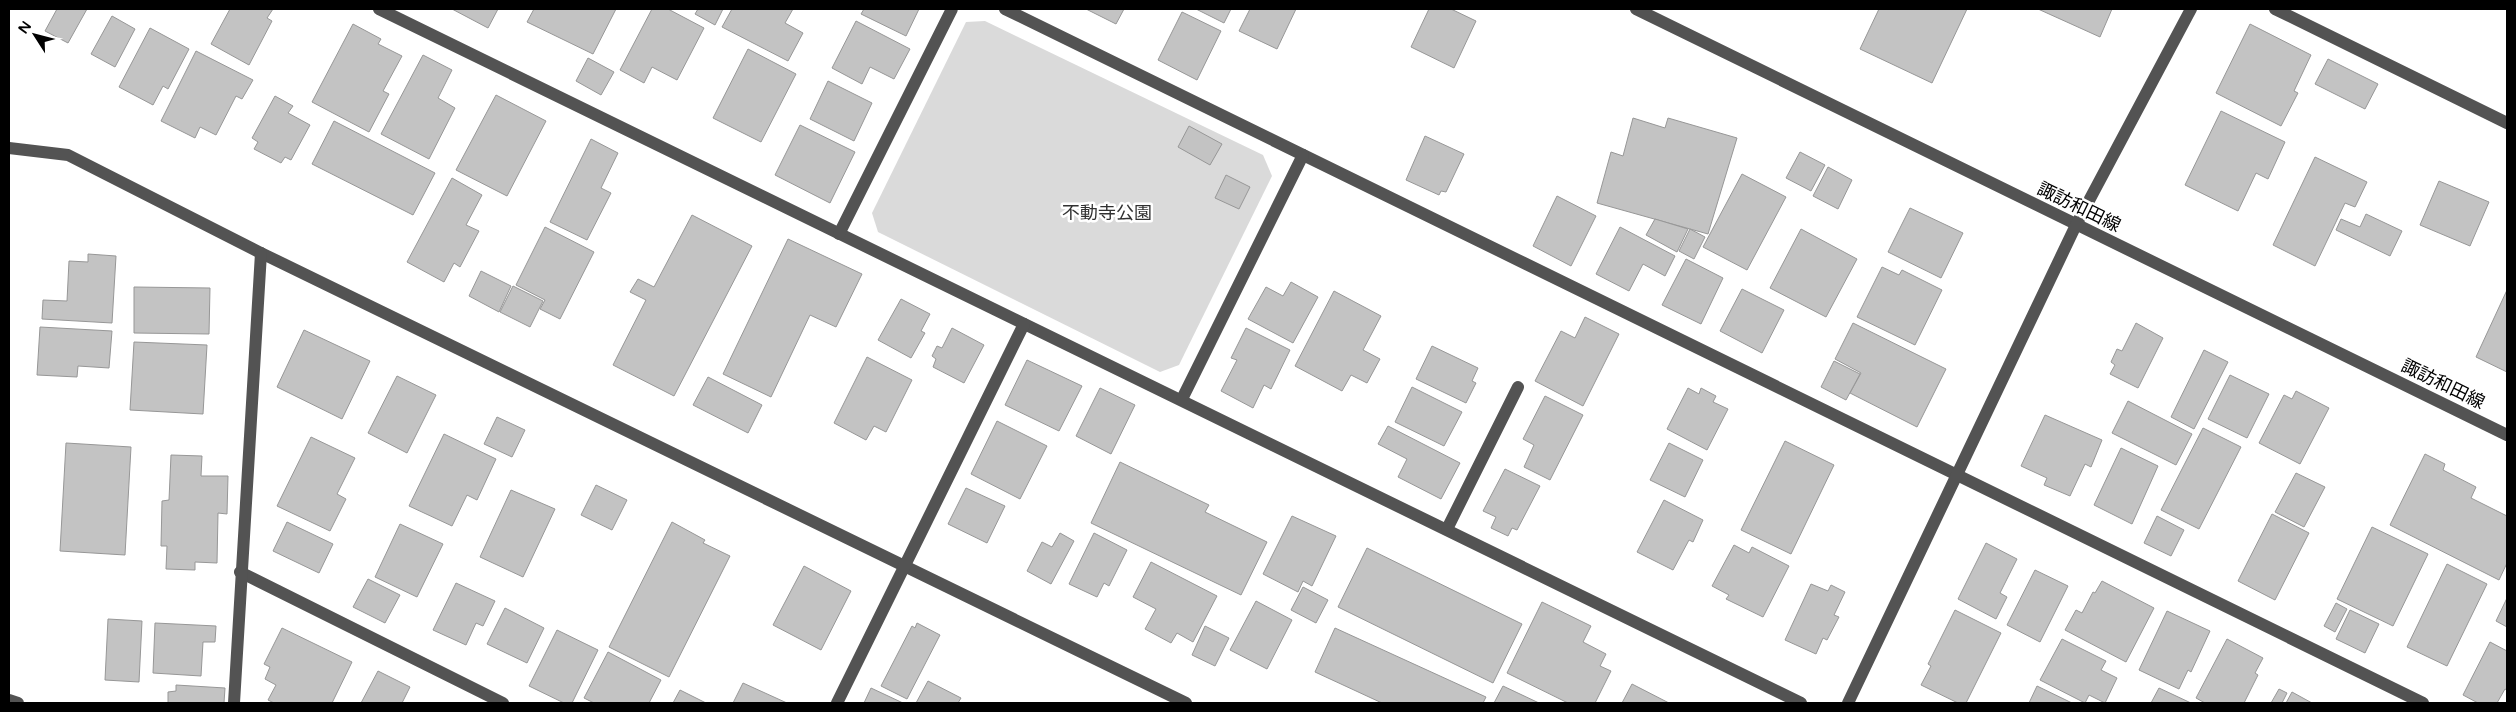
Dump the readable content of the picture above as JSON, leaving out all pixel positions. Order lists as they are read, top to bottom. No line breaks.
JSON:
{"streets":{"street":["諏訪和田線"]},"parks":["不動寺公園"],"north":"top left"}
